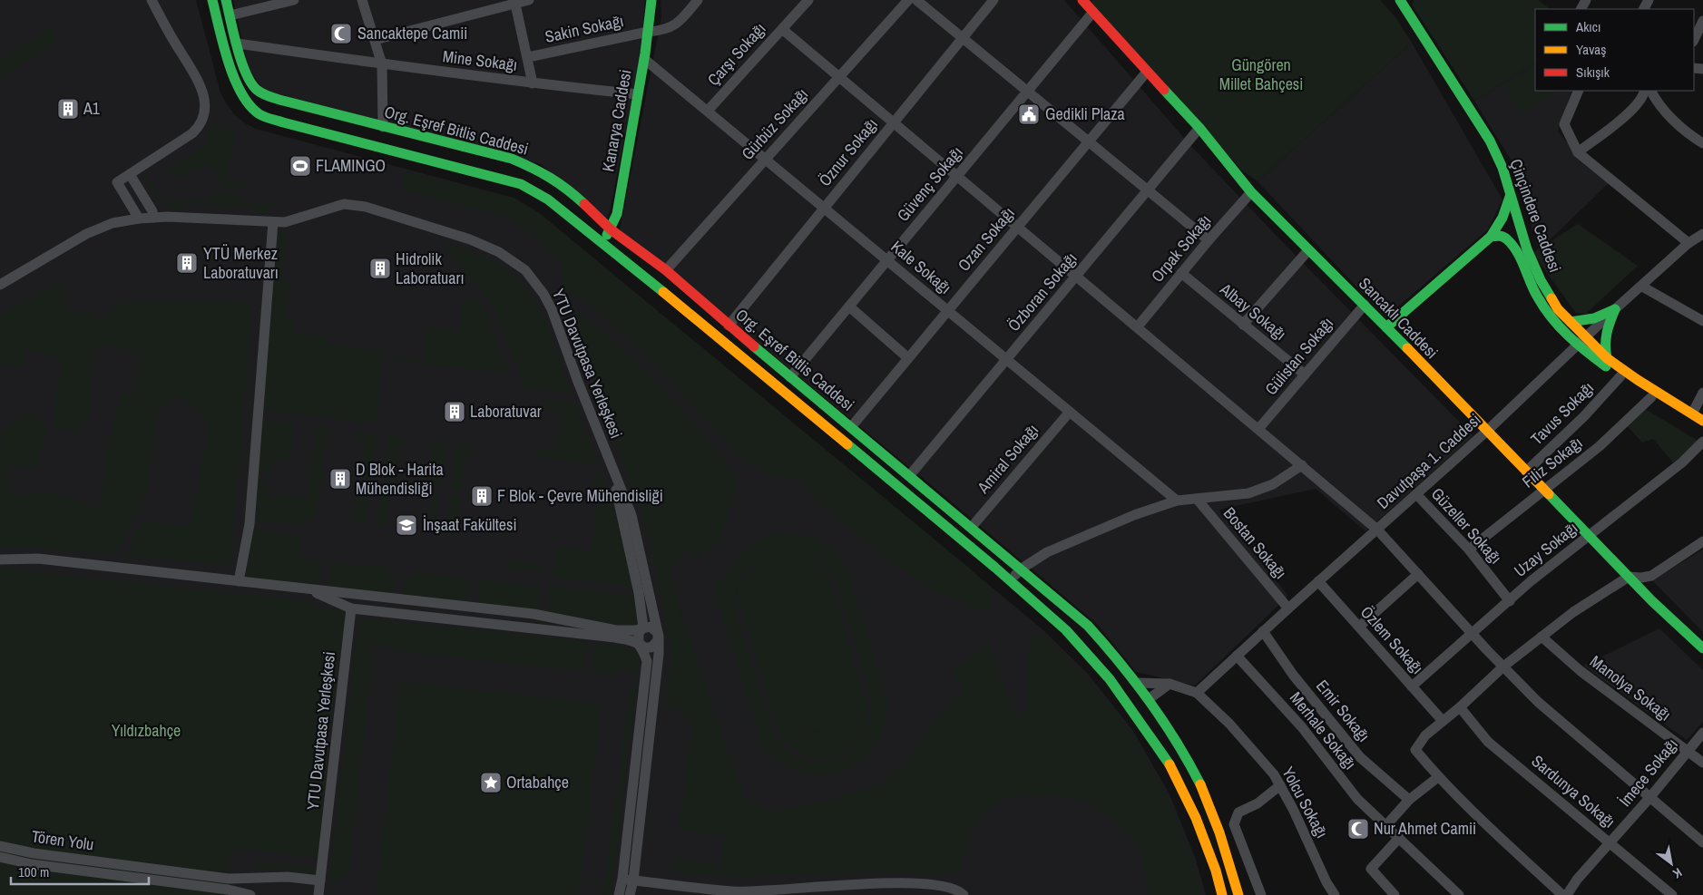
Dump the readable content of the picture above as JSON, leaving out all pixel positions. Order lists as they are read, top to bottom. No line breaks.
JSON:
{"streets":{"street":["Sakin Sokağı","Çarşı Sokağı","Mine Sokağı","Kanarya Caddesi","Gürbüz Sokağı","Org. Eşref Bitlis Caddesi","Öznur Sokağı","Güvenç Sokağı","Çinçindere Caddesi","Ozan Sokağı","Orpak Sokağı","Kale Sokağı","Özboran Sokağı","Albay Sokağı","Sancaklı Caddesi","Gülistan Sokağı","YTU Davutpasa Yerleşkesi","Tavus Sokağı","Amiral Sokağı","Davutpaşa 1. Caddesi","Filiz Sokağı","Güzeller Sokağı","Bostan Sokağı","Uzay Sokağı","Özlem Sokağı","Manolya Sokağı","Emir Sokağı","Merhale Sokağı","İmece Sokağı","Sardunya Sokağı","Yolcu Sokağı","Tören Yolu"]},"crossings":[["Sakin Sokağı","Kanarya Caddesi"],["Çarşı Sokağı","Kale Sokağı"],["Mine Sokağı","Kanarya Caddesi"],["Mine Sokağı","Org. Eşref Bitlis Caddesi"],["Kanarya Caddesi","Org. Eşref Bitlis Caddesi"],["Kanarya Caddesi","Kale Sokağı"],["Gürbüz Sokağı","Org. Eşref Bitlis Caddesi"],["Gürbüz Sokağı","Kale Sokağı"],["Org. Eşref Bitlis Caddesi","Öznur Sokağı"],["Org. Eşref Bitlis Caddesi","Güvenç Sokağı"],["Org. Eşref Bitlis Caddesi","Ozan Sokağı"],["Org. Eşref Bitlis Caddesi","Özboran Sokağı"],["Org. Eşref Bitlis Caddesi","Amiral Sokağı"],["Öznur Sokağı","Kale Sokağı"],["Güvenç Sokağı","Kale Sokağı"],["Güvenç Sokağı","Sancaklı Caddesi"],["Çinçindere Caddesi","Tavus Sokağı"],["Çinçindere Caddesi","Davutpaşa 1. Caddesi"],["Çinçindere Caddesi","Filiz Sokağı"],["Ozan Sokağı","Kale Sokağı"],["Ozan Sokağı","Sancaklı Caddesi"],["Orpak Sokağı","Albay Sokağı"],["Orpak Sokağı","Sancaklı Caddesi"],["Kale Sokağı","Özboran Sokağı"],["Kale Sokağı","Amiral Sokağı"],["Özboran Sokağı","Sancaklı Caddesi"],["Albay Sokağı","Gülistan Sokağı"],["Sancaklı Caddesi","Gülistan Sokağı"],["Sancaklı Caddesi","Tavus Sokağı"],["Sancaklı Caddesi","Davutpaşa 1. Caddesi"],["Sancaklı Caddesi","Filiz Sokağı"],["Sancaklı Caddesi","Uzay Sokağı"],["YTU Davutpasa Yerleşkesi","Tören Yolu"],["Davutpaşa 1. Caddesi","Güzeller Sokağı"],["Davutpaşa 1. Caddesi","Bostan Sokağı"],["Davutpaşa 1. Caddesi","Özlem Sokağı"],["Davutpaşa 1. Caddesi","Emir Sokağı"],["Davutpaşa 1. Caddesi","Merhale Sokağı"],["Davutpaşa 1. Caddesi","Yolcu Sokağı"],["Filiz Sokağı","Güzeller Sokağı"],["Güzeller Sokağı","Uzay Sokağı"],["Uzay Sokağı","Özlem Sokağı"],["Manolya Sokağı","İmece Sokağı"],["İmece Sokağı","Sardunya Sokağı"]],"parks":["Güngören Millet Bahçesi","Yıldızbahçe"],"places":{"mosque":["Sancaktepe Camii","Nur Ahmet Camii"],"building":["A1","YTÜ Merkez Laboratuvarı","Hidrolik Laboratuarı","Laboratuvar","D Blok - Harita Mühendisliği","F Blok - Çevre Mühendisliği"],"public building":["Gedikli Plaza"],"sports":["FLAMINGO"],"school or university":["İnşaat Fakültesi"],"place":["Ortabahçe"]},"legend":["Akıcı","Yavaş","Sıkışık"],"scale_bar":"100 m","north":"bottom right"}
